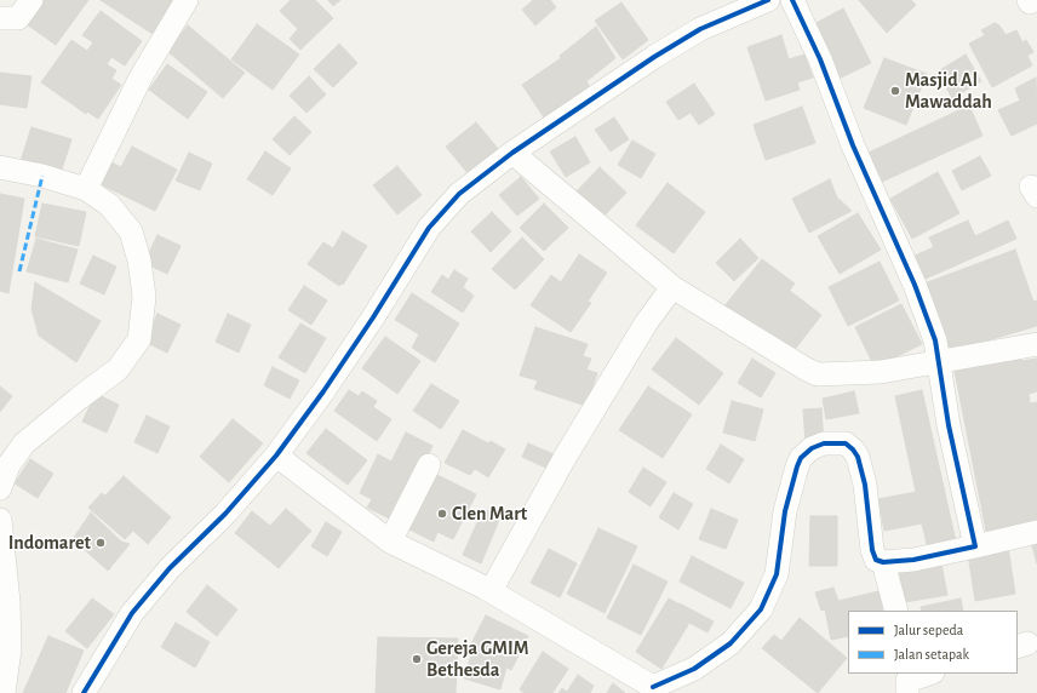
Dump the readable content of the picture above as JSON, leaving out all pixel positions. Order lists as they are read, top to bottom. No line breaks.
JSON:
{"places":["Masjid Al Mawaddah","Clen Mart","Indomaret","Gereja GMIM Bethesda"],"legend":["Jalur sepeda","Jalan setapak"]}
